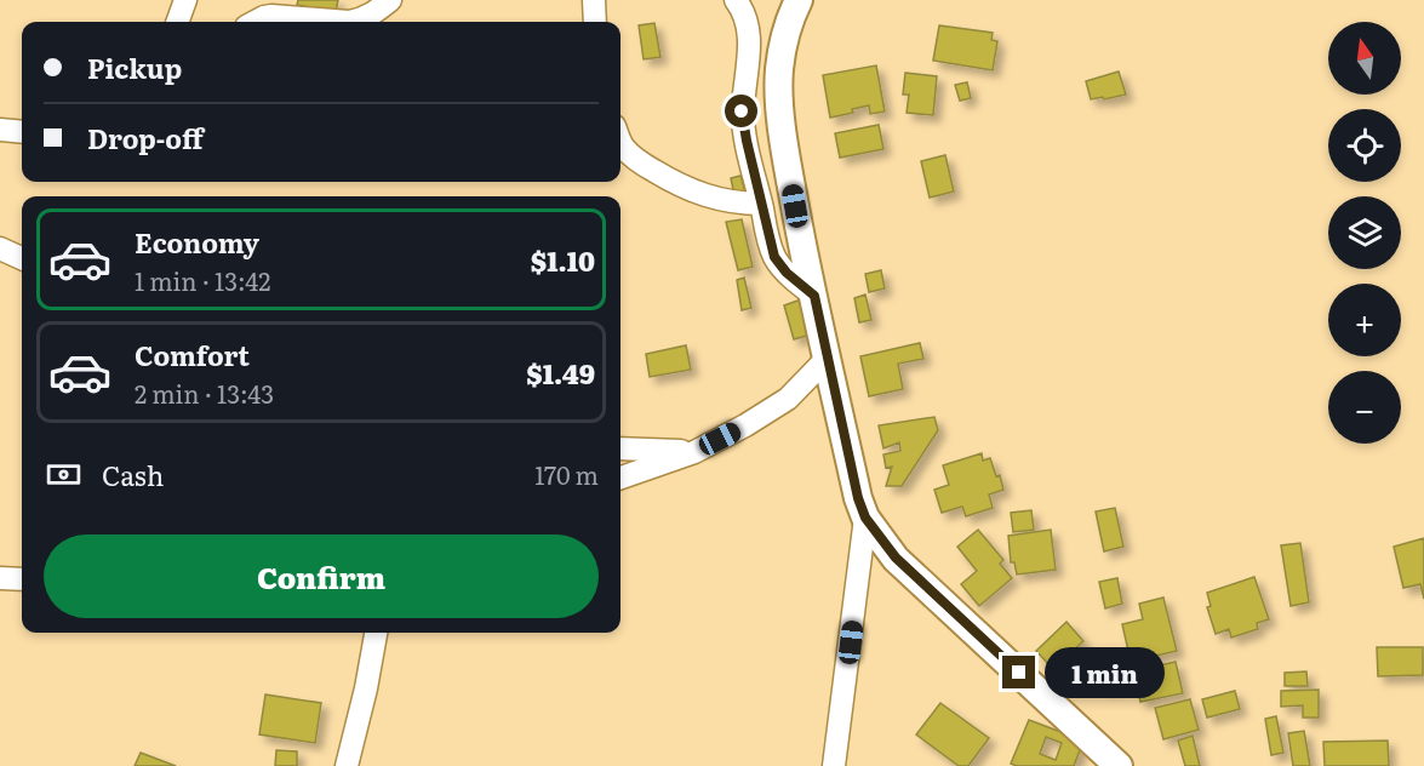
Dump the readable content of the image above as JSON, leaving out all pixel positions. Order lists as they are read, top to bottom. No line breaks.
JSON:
{"north":"top","page":{"map_buttons":["+","−"],"banner":["Pickup","Drop-off"],"list":[{"name":"Economy","note":"1 min · 13:42","value":"$1.10"},{"name":"Comfort","note":"2 min · 13:43","value":"$1.49"}],"pay":["Cash","170 m"],"buttons":"Confirm","bubble":"1 min"}}
